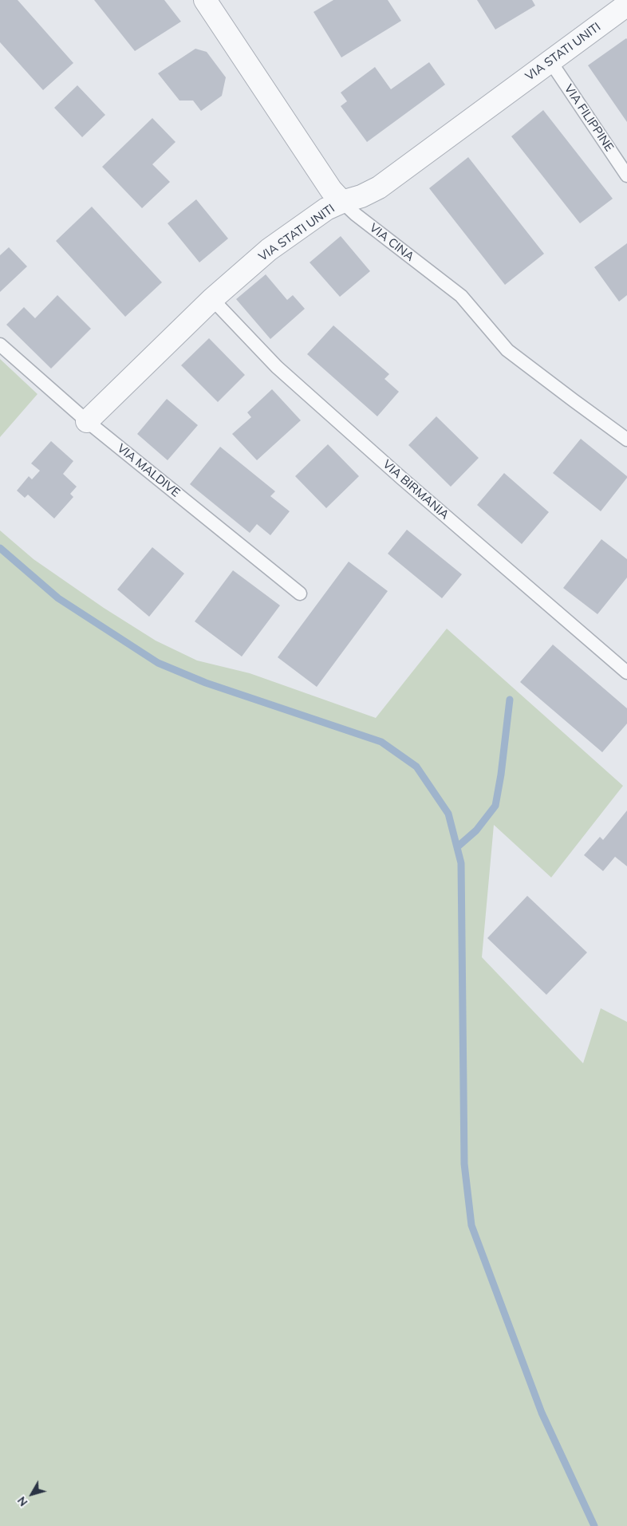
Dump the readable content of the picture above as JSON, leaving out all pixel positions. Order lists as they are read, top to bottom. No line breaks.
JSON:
{"streets":{"street":["VIA STATI UNITI","VIA CINA"],"lane":["VIA FILIPPINE","VIA MALDIVE","VIA BIRMANIA"]},"crossings":[["VIA STATI UNITI","VIA FILIPPINE"],["VIA STATI UNITI","VIA CINA"],["VIA STATI UNITI","VIA MALDIVE"],["VIA STATI UNITI","VIA BIRMANIA"]],"north":"bottom left"}
